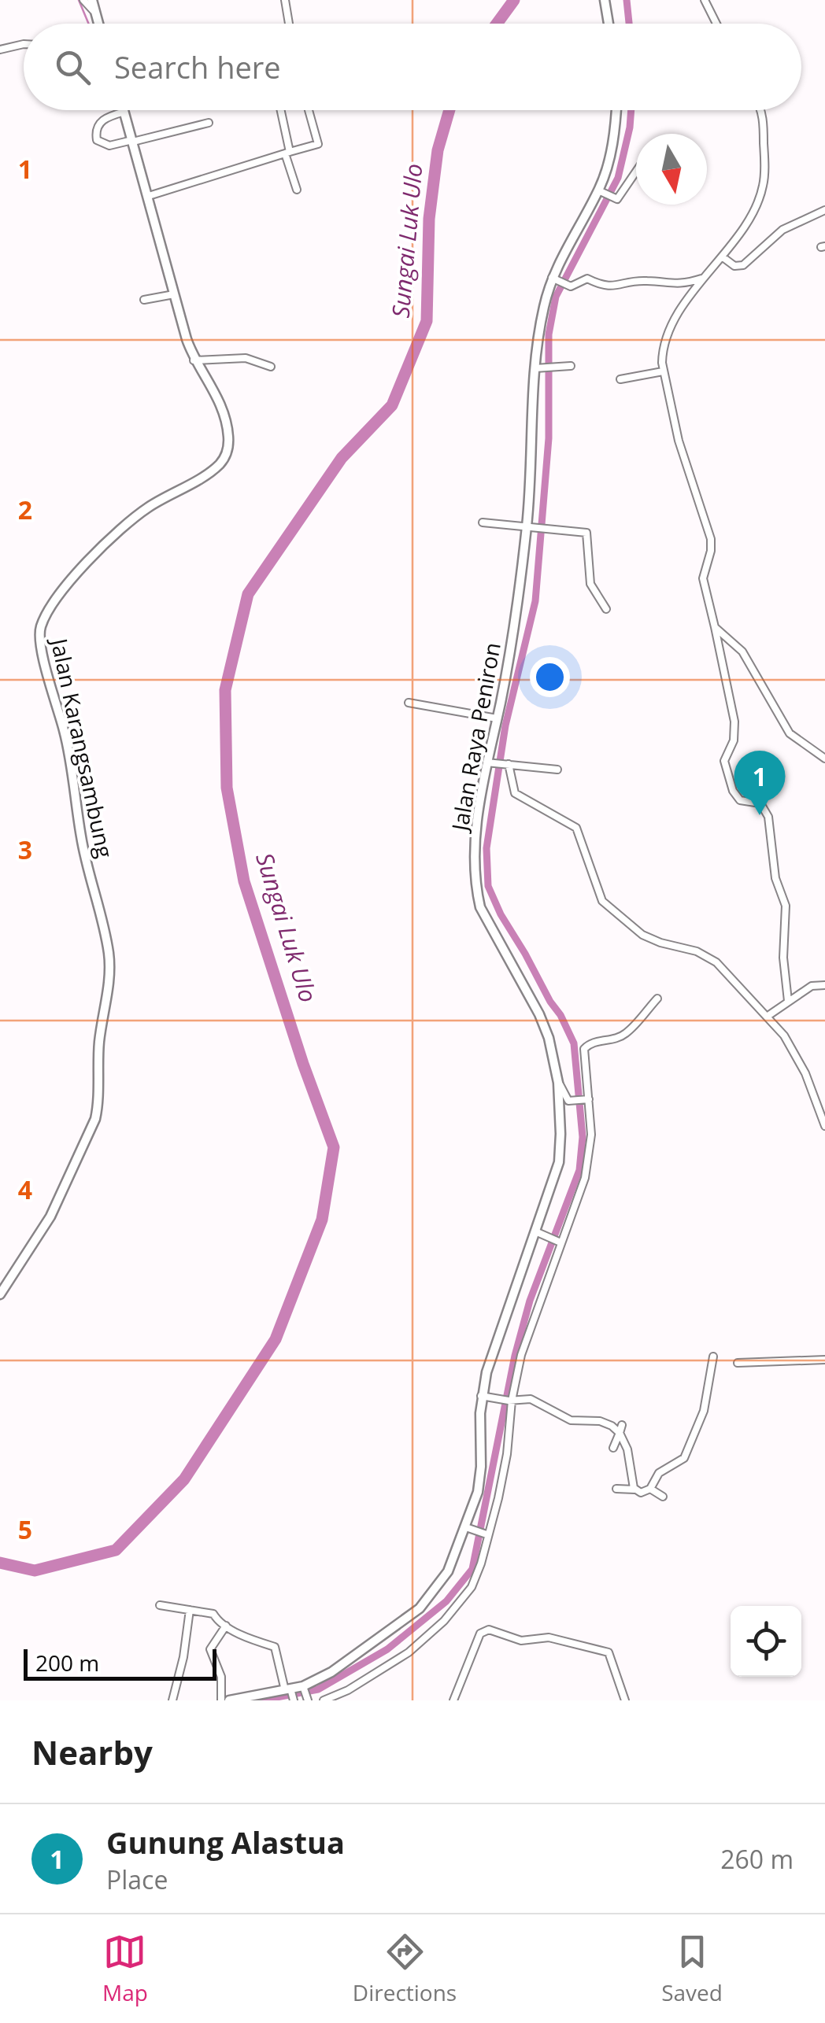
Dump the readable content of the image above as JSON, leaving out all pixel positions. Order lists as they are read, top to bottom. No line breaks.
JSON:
{"streets":{"main road":["Jalan Raya Peniron","Jalan Karangsambung"]},"water":["Sungai Luk Ulo"],"scale_bar":"200 m","north":"bottom","page":{"search":"Search here","pins":"1","scale":"200 m","heading":"Nearby","list":[{"mark":"1","name":"Gunung Alastua","note":"Place","value":"260 m"}],"nav":["Map","Directions","Saved"]},"grid":{"rows":["1","2","3","4","5"]}}
